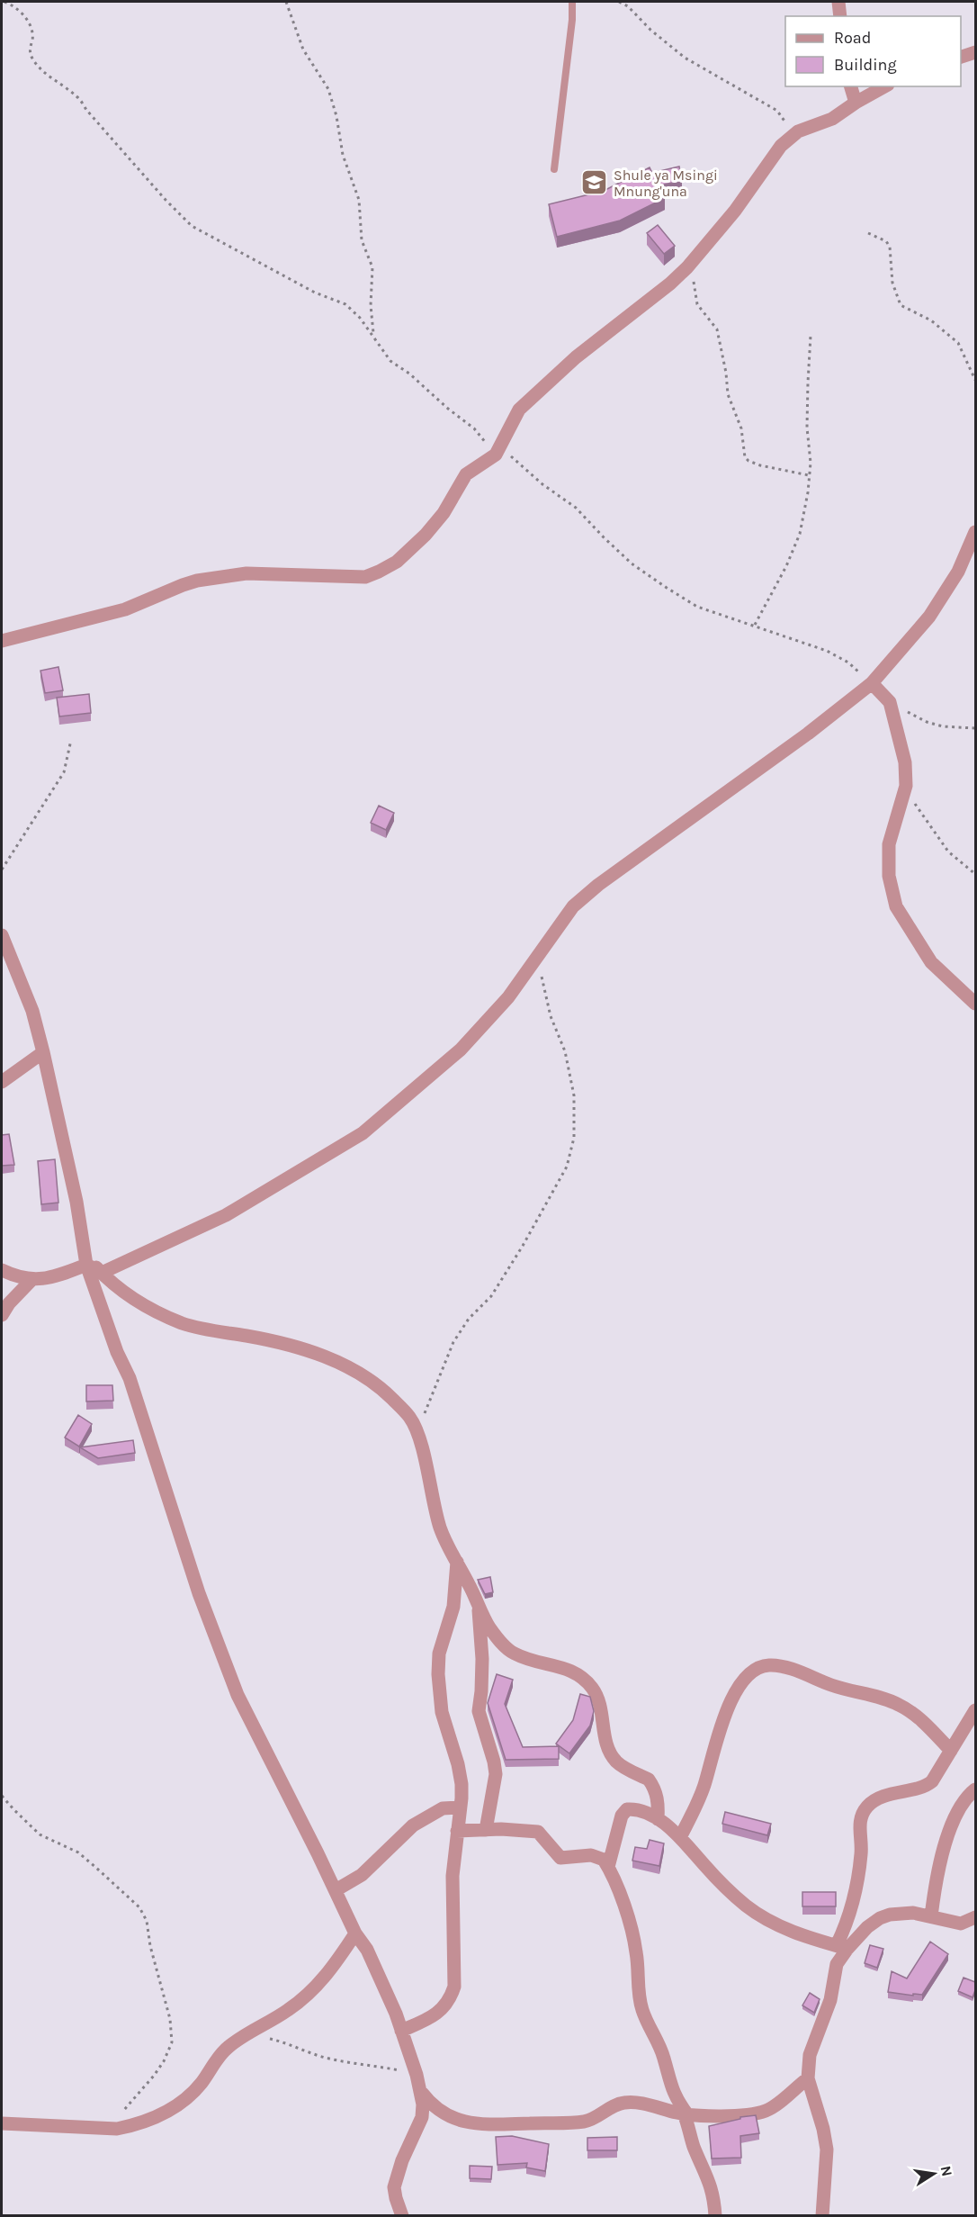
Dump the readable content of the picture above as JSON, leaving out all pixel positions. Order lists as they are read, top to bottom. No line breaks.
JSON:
{"places":{"school or university":["Shule ya Msingi Mnung'una"]},"legend":["Road","Building"],"north":"right"}
